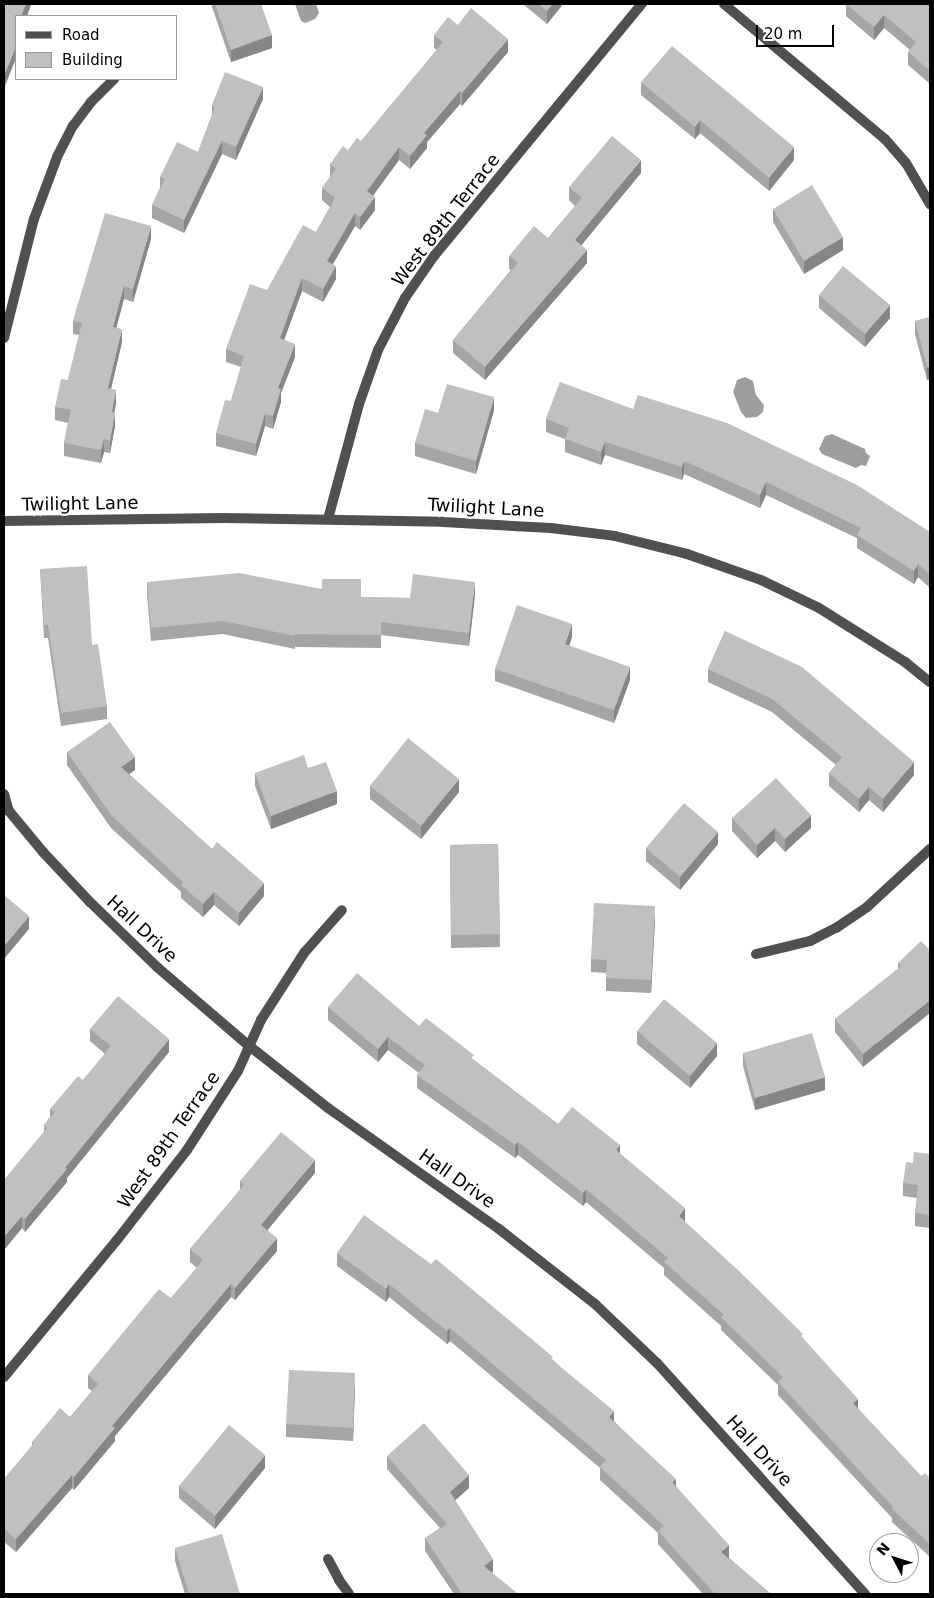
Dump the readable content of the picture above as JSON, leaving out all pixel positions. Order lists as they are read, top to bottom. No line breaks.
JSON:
{"streets":{"street":["West 89th Terrace","Twilight Lane","Hall Drive"]},"crossings":[["West 89th Terrace","Twilight Lane"],["West 89th Terrace","Hall Drive"]],"legend":["Road","Building"],"scale_bar":"20 m","north":"top left"}
